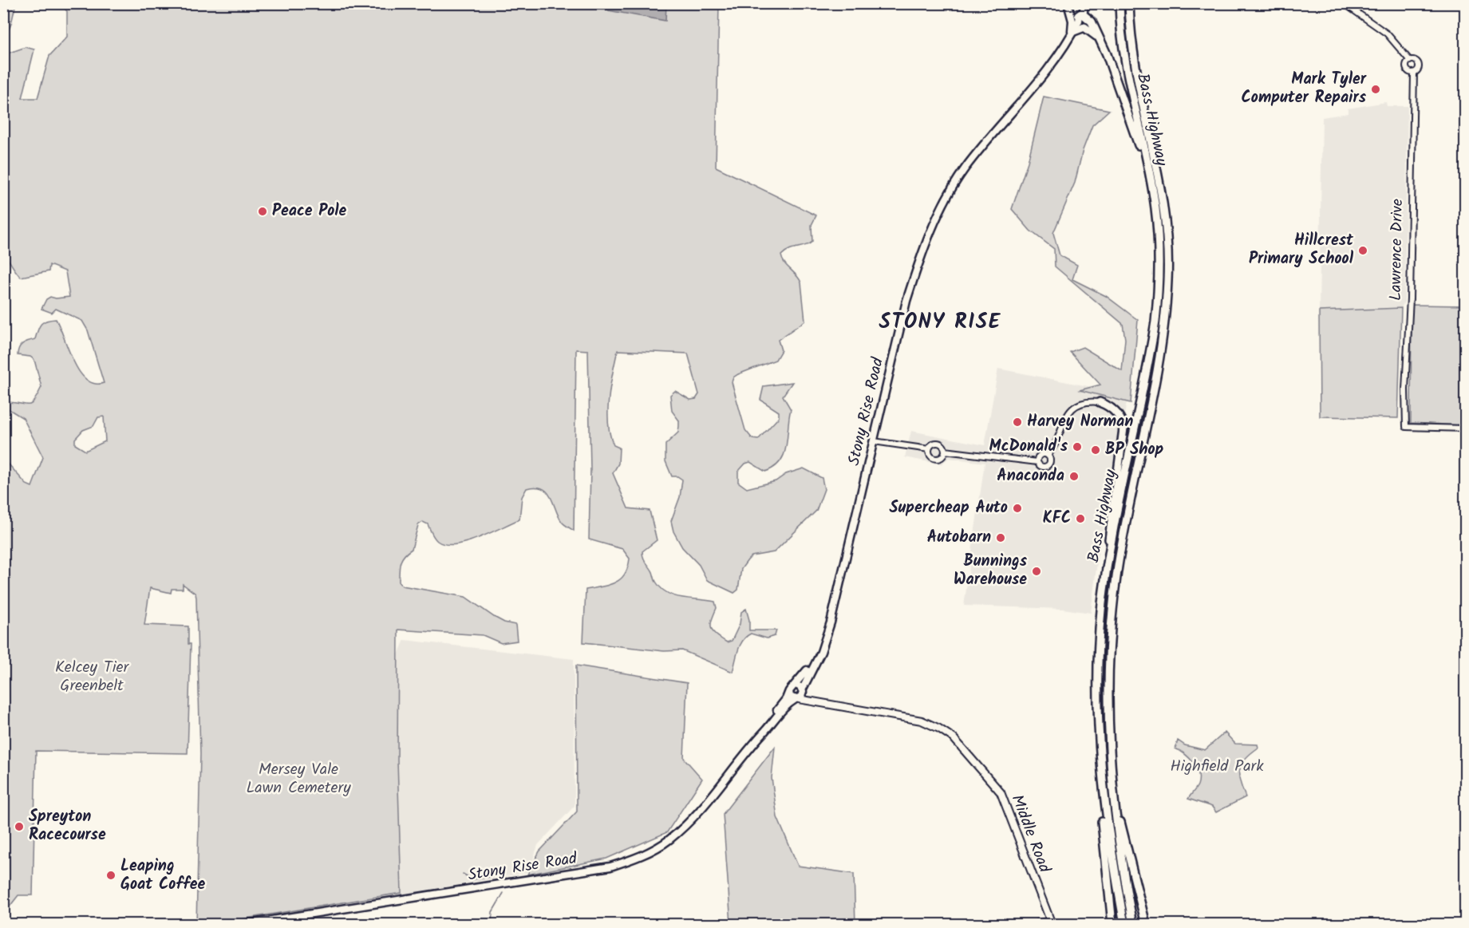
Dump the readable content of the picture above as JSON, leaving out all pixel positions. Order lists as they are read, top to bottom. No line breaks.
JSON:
{"streets":{"highway":["Bass Highway"],"main road":["Stony Rise Road","Middle Road"],"street":["Lawrence Drive"]},"crossings":[["Stony Rise Road","Middle Road"]],"districts":["STONY RISE"],"parks":["Kelcey Tier Greenbelt","Highfield Park","Mersey Vale Lawn Cemetery"],"places":["Mark Tyler Computer Repairs","Peace Pole","Hillcrest Primary School","Harvey Norman","McDonald's","BP Shop","Anaconda","Supercheap Auto","KFC","Autobarn","Bunnings Warehouse","Spreyton Racecourse","Leaping Goat Coffee"]}
